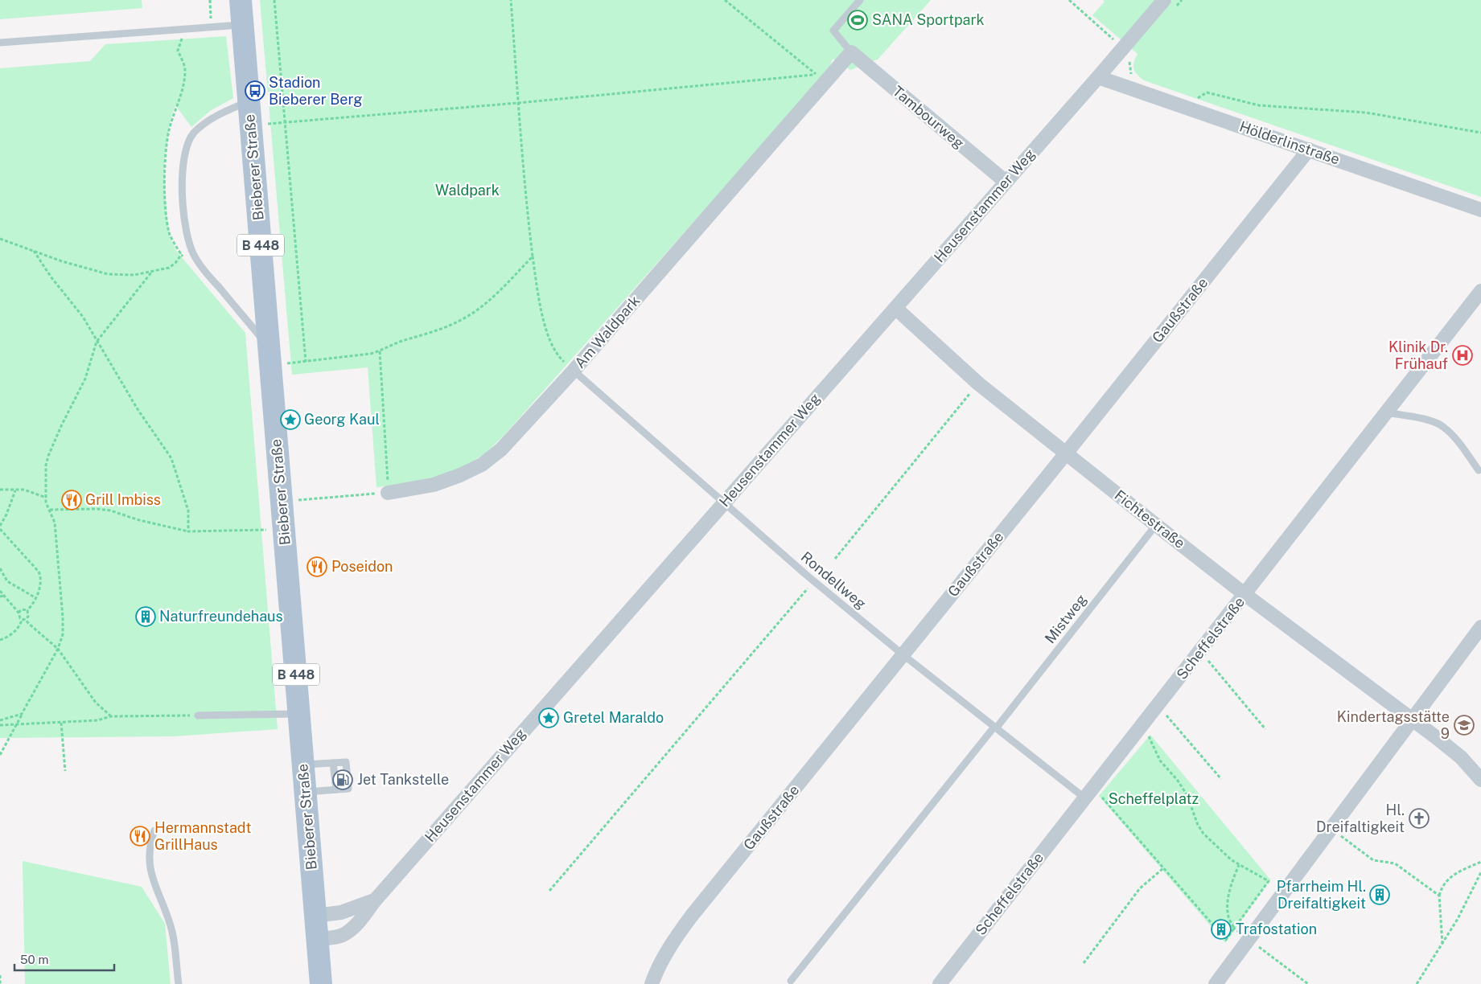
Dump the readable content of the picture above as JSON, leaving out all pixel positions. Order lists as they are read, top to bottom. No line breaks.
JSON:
{"streets":{"main road":["Bieberer Straße","B 448"],"street":["Tambourweg","Hölderlinstraße","Heusenstammer Weg","Gaußstraße","Am Waldpark","Fichtestraße","Scheffelstraße"],"lane":["Rondellweg","Mistweg"]},"crossings":[["Tambourweg","Heusenstammer Weg"],["Tambourweg","Am Waldpark"],["Hölderlinstraße","Heusenstammer Weg"],["Hölderlinstraße","Gaußstraße"],["Bieberer Straße","Heusenstammer Weg"],["Heusenstammer Weg","Fichtestraße"],["Heusenstammer Weg","Rondellweg"],["Gaußstraße","Fichtestraße"],["Gaußstraße","Rondellweg"],["Am Waldpark","Rondellweg"],["Fichtestraße","Mistweg"],["Fichtestraße","Scheffelstraße"],["Rondellweg","Mistweg"],["Rondellweg","Scheffelstraße"]],"parks":["Waldpark","Scheffelplatz"],"places":{"sports":["SANA Sportpark"],"bus stop":["Stadion Bieberer Berg"],"hospital":["Klinik Dr. Frühauf"],"place":["Georg Kaul","Gretel Maraldo"],"restaurant":["Grill Imbiss","Poseidon","Hermannstadt GrillHaus"],"building":["Naturfreundehaus","Pfarrheim Hl. Dreifaltigkeit","Trafostation"],"school or university":["Kindertagsstätte 9"],"fuel station":["Jet Tankstelle"],"church":["Hl. Dreifaltigkeit"]},"scale_bar":"50 m"}
